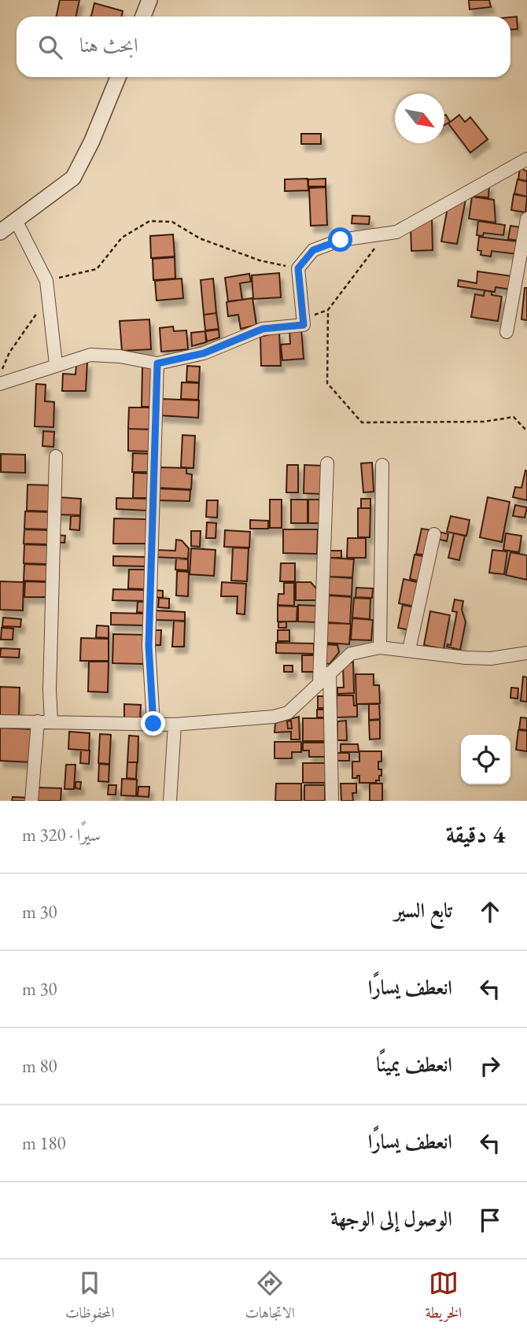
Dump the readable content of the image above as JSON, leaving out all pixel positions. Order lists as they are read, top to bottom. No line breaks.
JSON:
{"north":"bottom right","page":{"search":"ابحث هنا","heading":["4 دقيقة","سيرًا · 320 m"],"list":[["تابع السير","30 m"],["انعطف يسارًا","30 m"],["انعطف يمينًا","80 m"],["انعطف يسارًا","180 m"],"الوصول إلى الوجهة"],"nav":["الخريطة","الاتجاهات","المحفوظات"]}}
